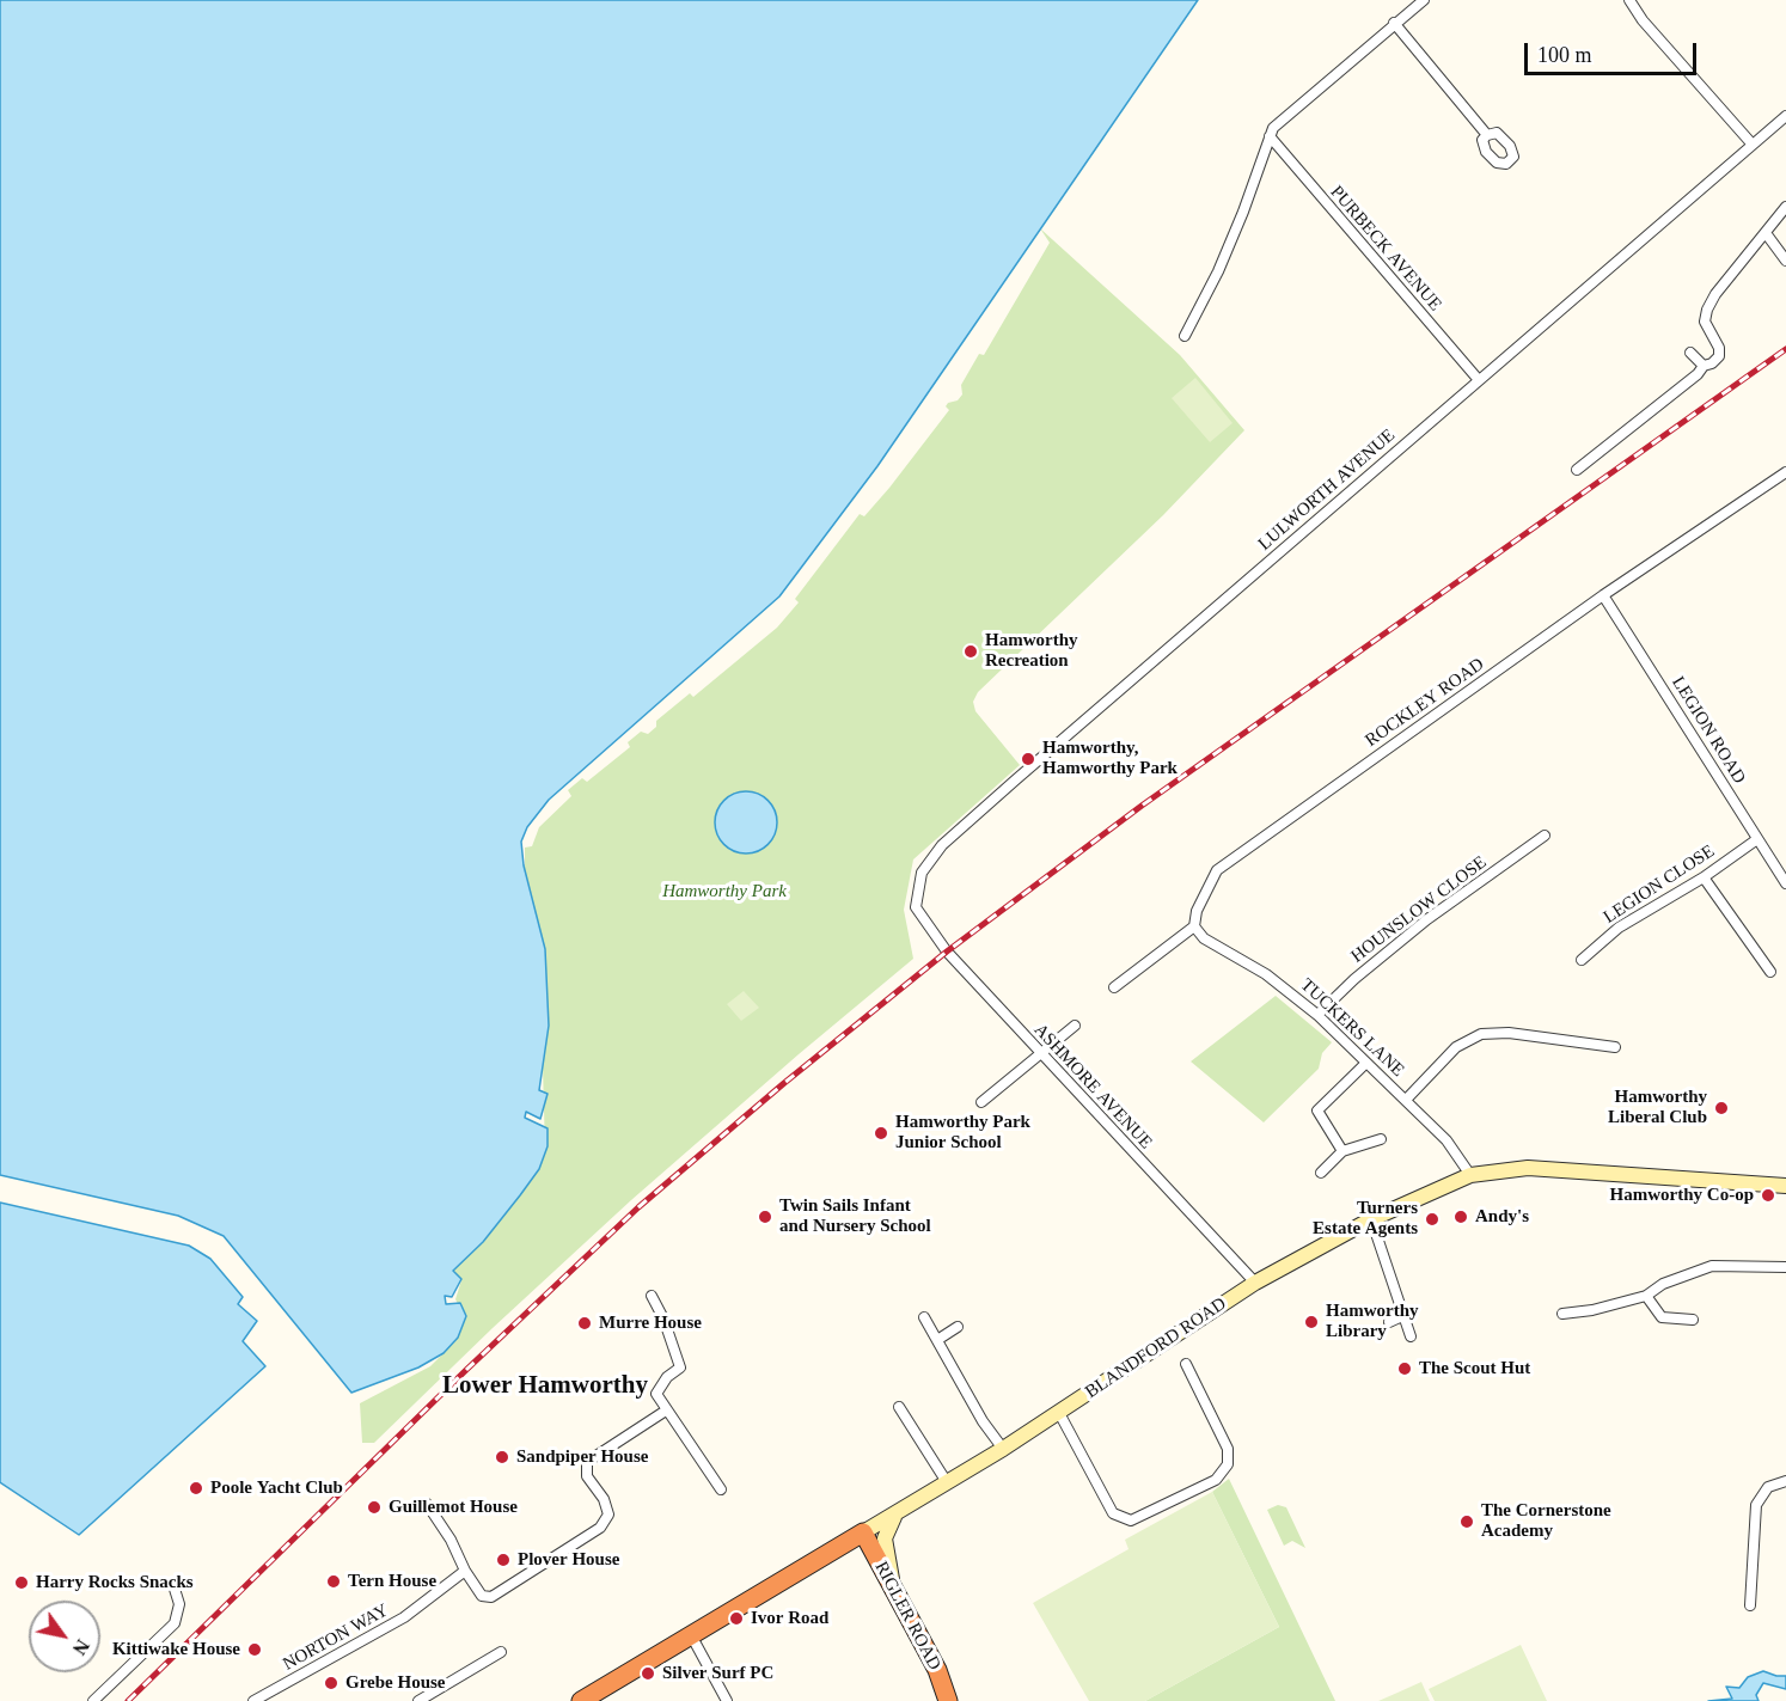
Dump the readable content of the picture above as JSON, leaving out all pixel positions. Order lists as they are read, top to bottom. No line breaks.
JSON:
{"streets":{"highway":["BLANDFORD ROAD","RIGLER ROAD"],"street":["PURBECK AVENUE","LULWORTH AVENUE","ROCKLEY ROAD","LEGION ROAD","LEGION CLOSE","HOUNSLOW CLOSE","TUCKERS LANE","ASHMORE AVENUE","NORTON WAY"]},"crossings":[["PURBECK AVENUE","LULWORTH AVENUE"],["LULWORTH AVENUE","ASHMORE AVENUE"],["ROCKLEY ROAD","LEGION ROAD"],["ROCKLEY ROAD","TUCKERS LANE"],["LEGION ROAD","LEGION CLOSE"],["HOUNSLOW CLOSE","TUCKERS LANE"],["TUCKERS LANE","BLANDFORD ROAD"],["ASHMORE AVENUE","BLANDFORD ROAD"],["BLANDFORD ROAD","RIGLER ROAD"]],"districts":["Lower Hamworthy"],"parks":["Hamworthy Park"],"places":["Hamworthy Recreation","Hamworthy, Hamworthy Park","Hamworthy Liberal Club","Hamworthy Park Junior School","Hamworthy Co-op","Twin Sails Infant and Nursery School","Andy's","Turners Estate Agents","Hamworthy Library","Murre House","The Scout Hut","Sandpiper House","Poole Yacht Club","Guillemot House","The Cornerstone Academy","Plover House","Tern House","Harry Rocks Snacks","Ivor Road","Kittiwake House","Silver Surf PC","Grebe House"],"scale_bar":"100 m","north":"bottom right"}
